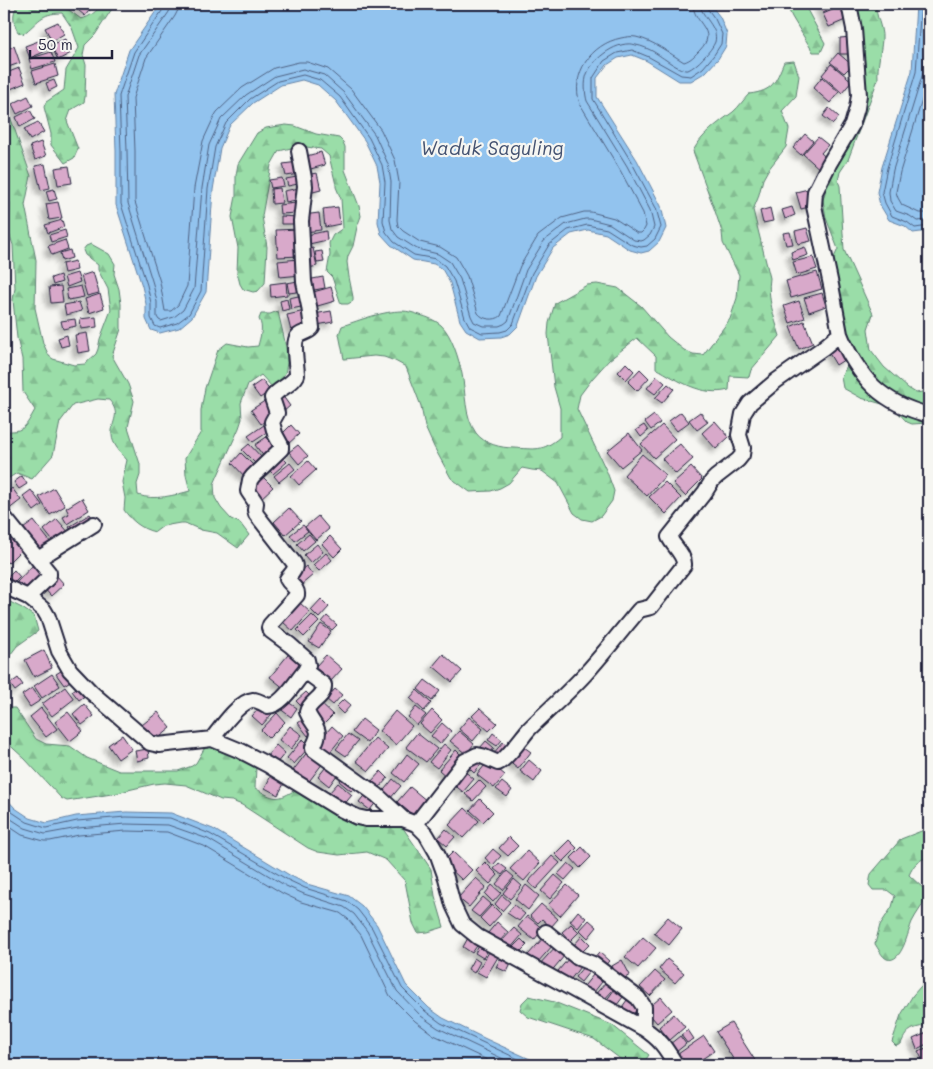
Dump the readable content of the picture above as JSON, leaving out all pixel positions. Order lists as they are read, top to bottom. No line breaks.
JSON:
{"water":["Waduk Saguling"],"scale_bar":"50 m"}
